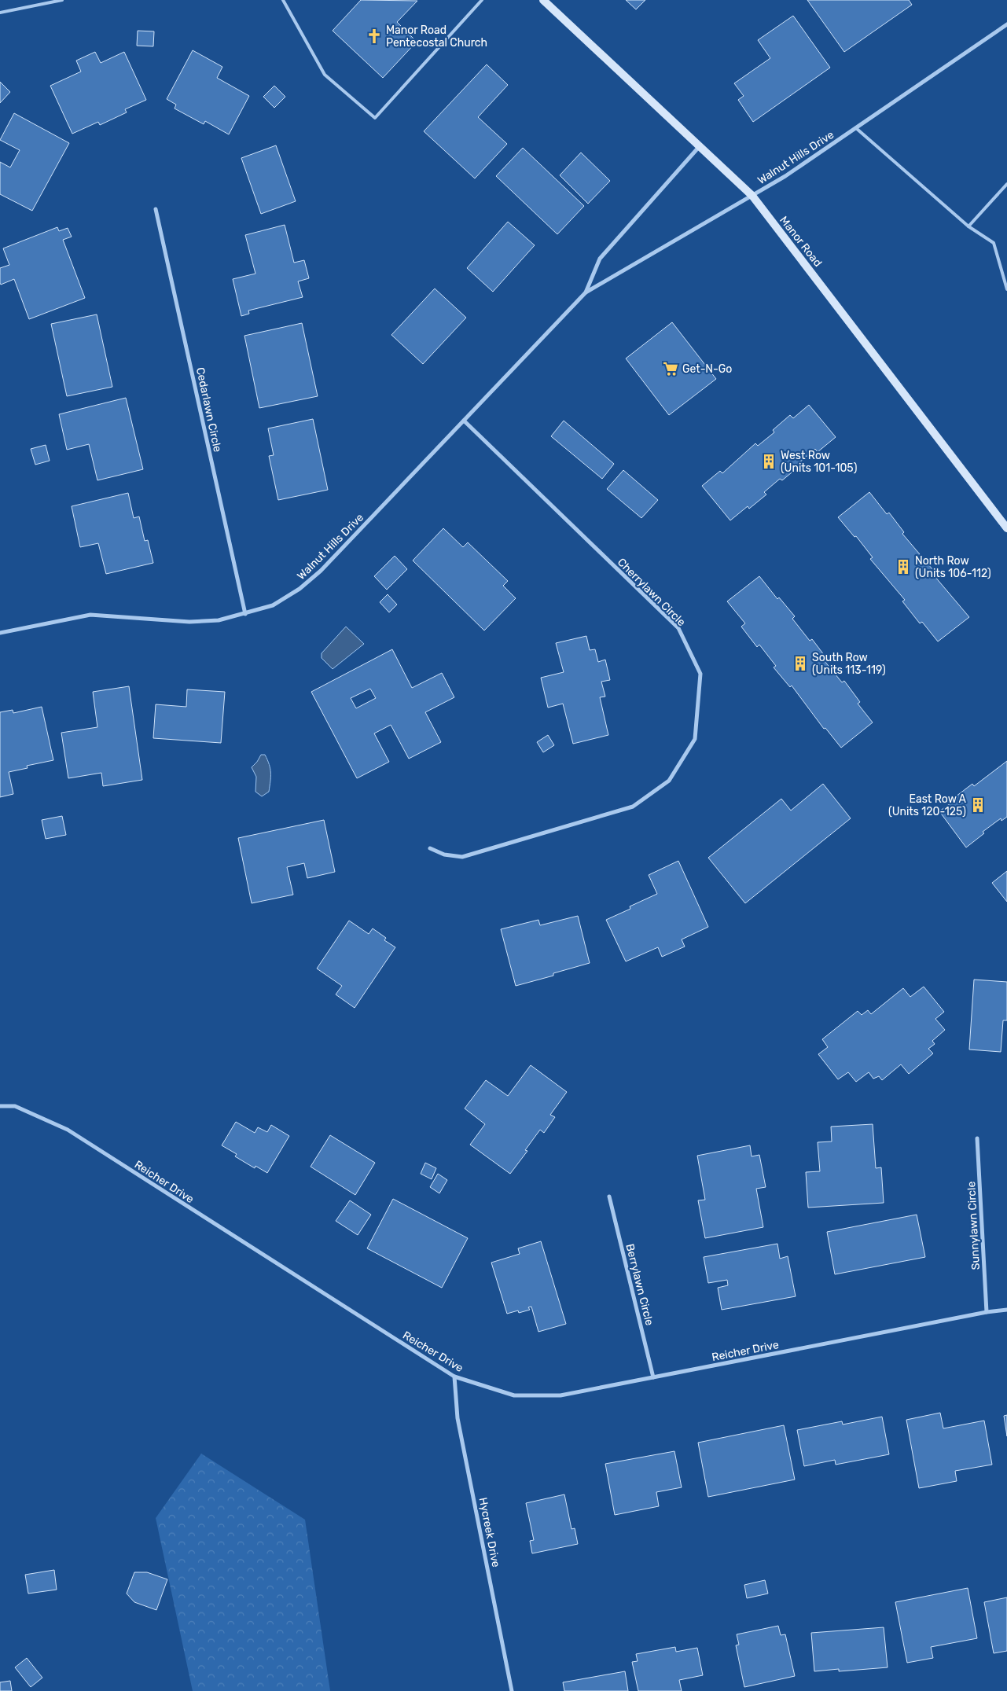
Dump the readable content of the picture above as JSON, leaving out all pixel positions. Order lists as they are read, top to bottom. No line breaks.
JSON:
{"streets":{"main road":["Manor Road"],"street":["Walnut Hills Drive","Cedarlawn Circle","Cherrylawn Circle","Reicher Drive","Sunnylawn Circle","Berrylawn Circle","Hycreek Drive"]},"crossings":[["Walnut Hills Drive","Manor Road"],["Walnut Hills Drive","Cedarlawn Circle"],["Walnut Hills Drive","Cherrylawn Circle"],["Reicher Drive","Sunnylawn Circle"],["Reicher Drive","Berrylawn Circle"],["Reicher Drive","Hycreek Drive"]],"places":{"church":["Manor Road Pentecostal Church"],"supermarket":["Get-N-Go"],"building":["West Row (Units 101-105)","North Row (Units 106-112)","South Row (Units 113-119)","East Row A (Units 120-125)"]}}
